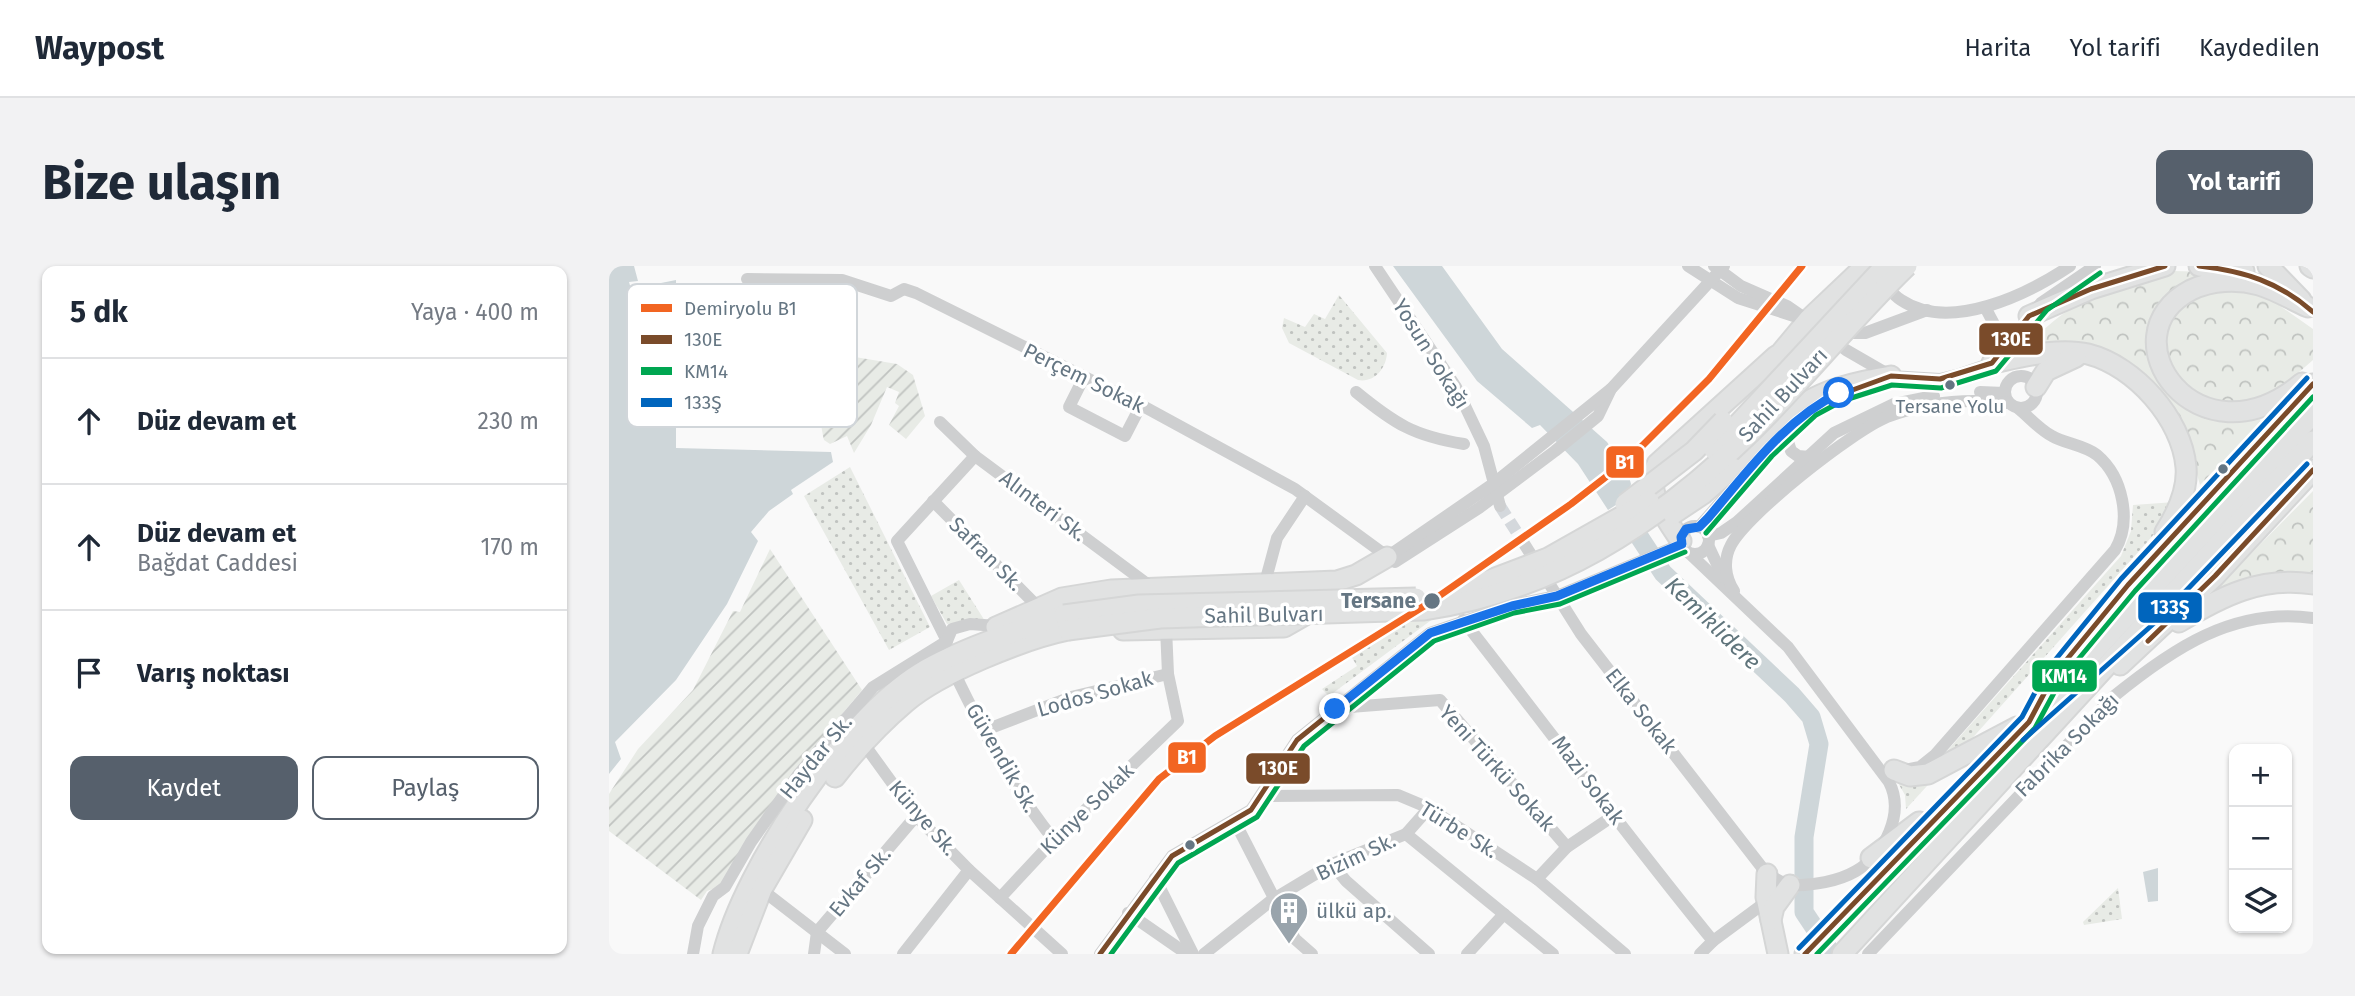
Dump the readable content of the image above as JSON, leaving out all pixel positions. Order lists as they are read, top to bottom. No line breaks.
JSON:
{"streets":{"highway":["Sahil Bulvarı"],"street":["Yosun Sokağı","Perçem Sokak","Alınteri Sk.","Safran Sk.","Lodos Sokak","Elka Sokak","Fabrika Sokağı","Haydar Sk.","Güvendik Sk.","Yeni Türkü Sokak","Mazi Sokak","Künye Sokak","Künye Sk.","Türbe Sk.","Bizim Sk.","Evkaf Sk."]},"crossings":[["Sahil Bulvarı","Haydar Sk."],["Sahil Bulvarı","Güvendik Sk."],["Sahil Bulvarı","Künye Sk."],["Safran Sk.","Güvendik Sk."],["Lodos Sokak","Güvendik Sk."],["Lodos Sokak","Künye Sokak"],["Haydar Sk.","Güvendik Sk."],["Güvendik Sk.","Künye Sokak"],["Künye Sokak","Künye Sk."],["Künye Sk.","Evkaf Sk."],["Türbe Sk.","Bizim Sk."]],"water":["Kemiklidere"],"places":{"other":["Tersane Yolu","Tersane"],"building":["ülkü ap."]},"lines":["rail line B1","transit line 130E","transit line KM14","transit line 133Ş"],"legend":["Demiryolu B1","130E","KM14","133Ş"],"page":{"header":"Waypost","nav":["Harita","Yol tarifi","Kaydedilen"],"buttons":["Yol tarifi",["Kaydet","Paylaş"]],"title":"Bize ulaşın","heading":["5 dk","Yaya · 400 m"],"list":[["Düz devam et","230 m"],["Düz devam et","Bağdat Caddesi","170 m"],"Varış noktası"],"map_buttons":["+","−"]}}
